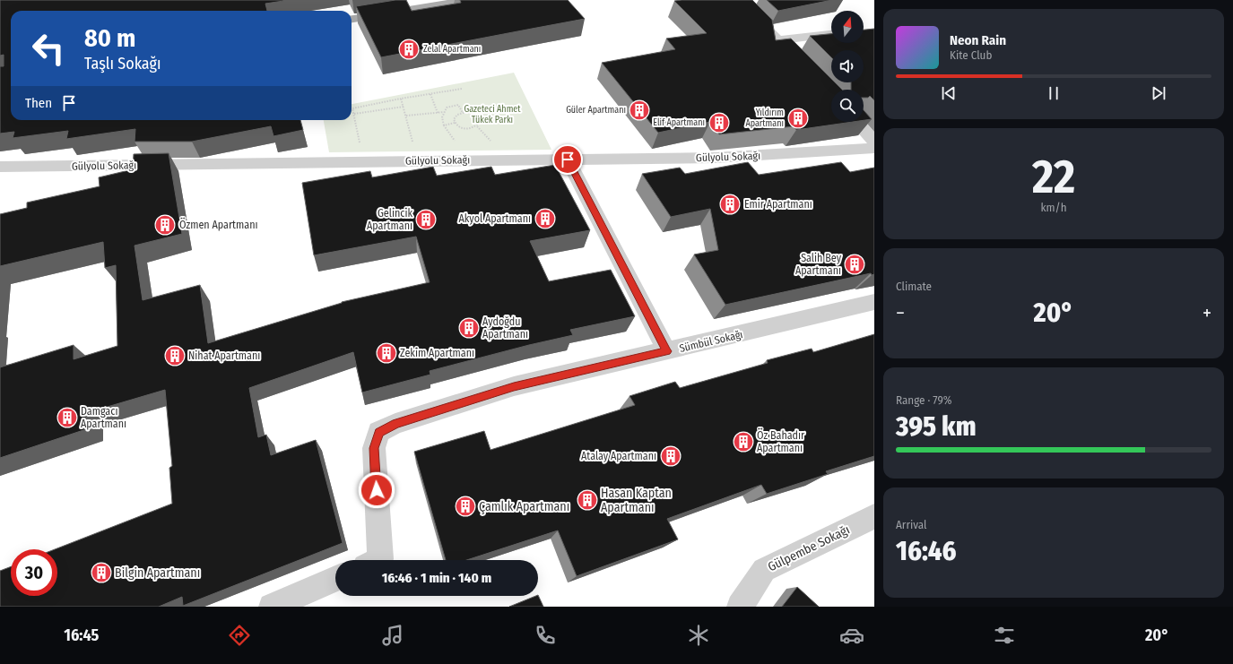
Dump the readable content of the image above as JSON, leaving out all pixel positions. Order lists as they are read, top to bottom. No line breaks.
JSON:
{"streets":{"street":["Gülyolu Sokağı","Sümbül Sokağı","Gülpembe Sokağı"]},"parks":["Gazeteci Ahmet Tükek Parkı"],"places":{"building":["Zelal Apartmanı","Güler Apartmanı","Yıldırım Apartmanı","Elif Apartmanı","Emir Apartmanı","Akyol Apartmanı","Gelincik Apartmanı","Özmen Apartmanı","Salih Bey Apartmanı","Aydoğdu Apartmanı","Zekim Apartmanı","Nihat Apartmanı","Damgacı Apartmanı","Öz Bahadır Apartmanı","Atalay Apartmanı","Hasan Kaptan Apartmanı","Çamlık Apartmanı","Bilgin Apartmanı"]},"north":"top","page":{"turn":["80 m","Taşlı Sokağı"],"song":["Neon Rain","Kite Club"],"then":"Then","tile":[["22","km/h"],"Climate",["Range · 79%","395 km"],["Arrival","16:46"]],"heat":["−","20°","+"],"limit":"30","trip":"16:46 · 1 min · 140 m","tabs":["16:45","20°"]}}
